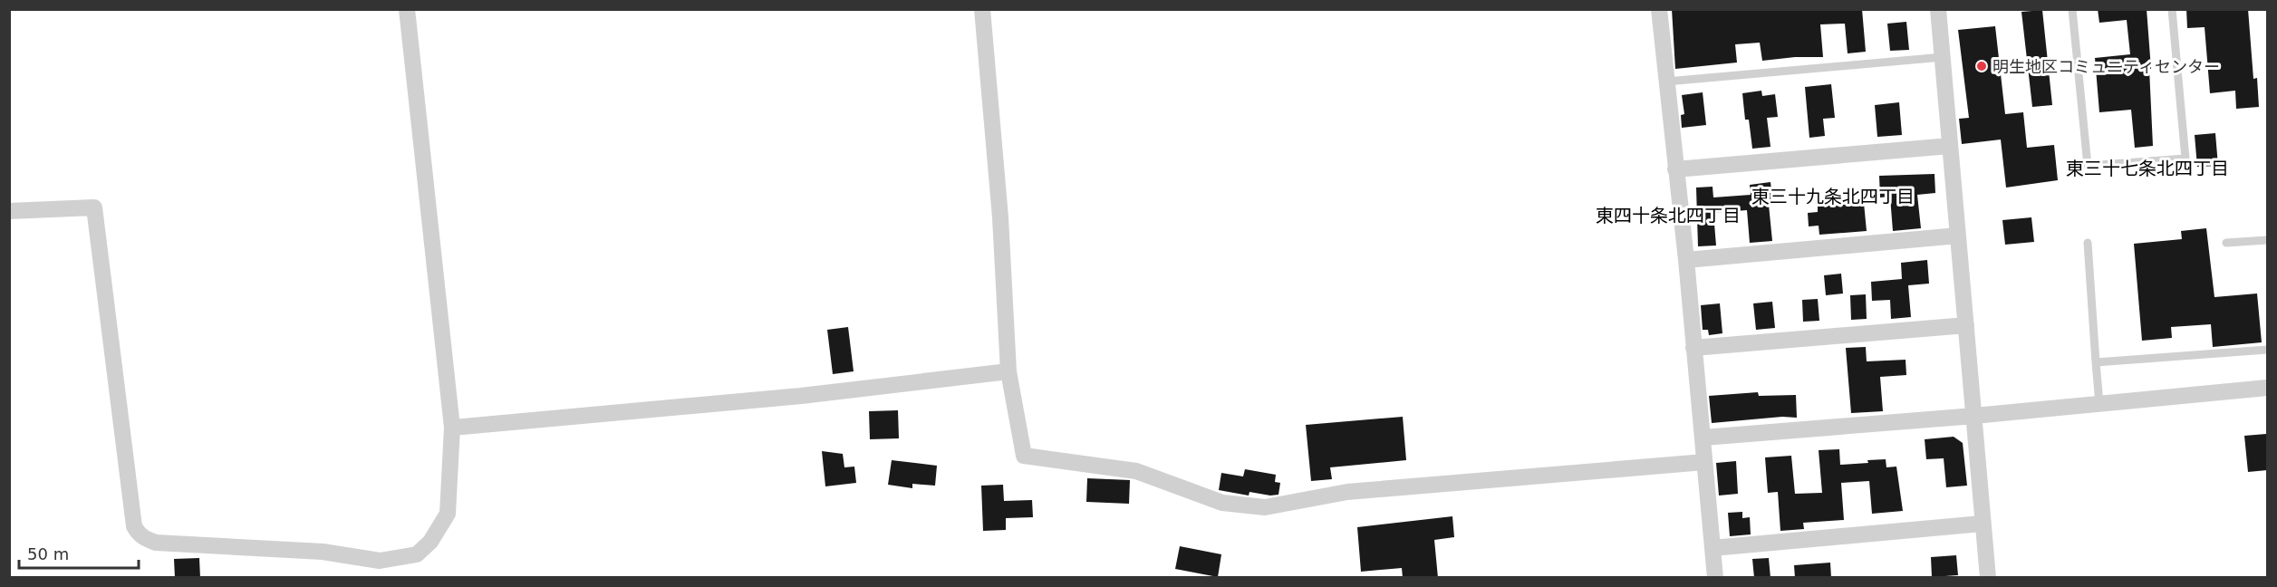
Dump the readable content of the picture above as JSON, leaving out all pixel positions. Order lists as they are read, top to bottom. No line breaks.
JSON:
{"districts":["東三十七条北四丁目","東三十九条北四丁目","東四十条北四丁目"],"places":["明生地区コミュニティセンター"],"scale_bar":"50 m"}
